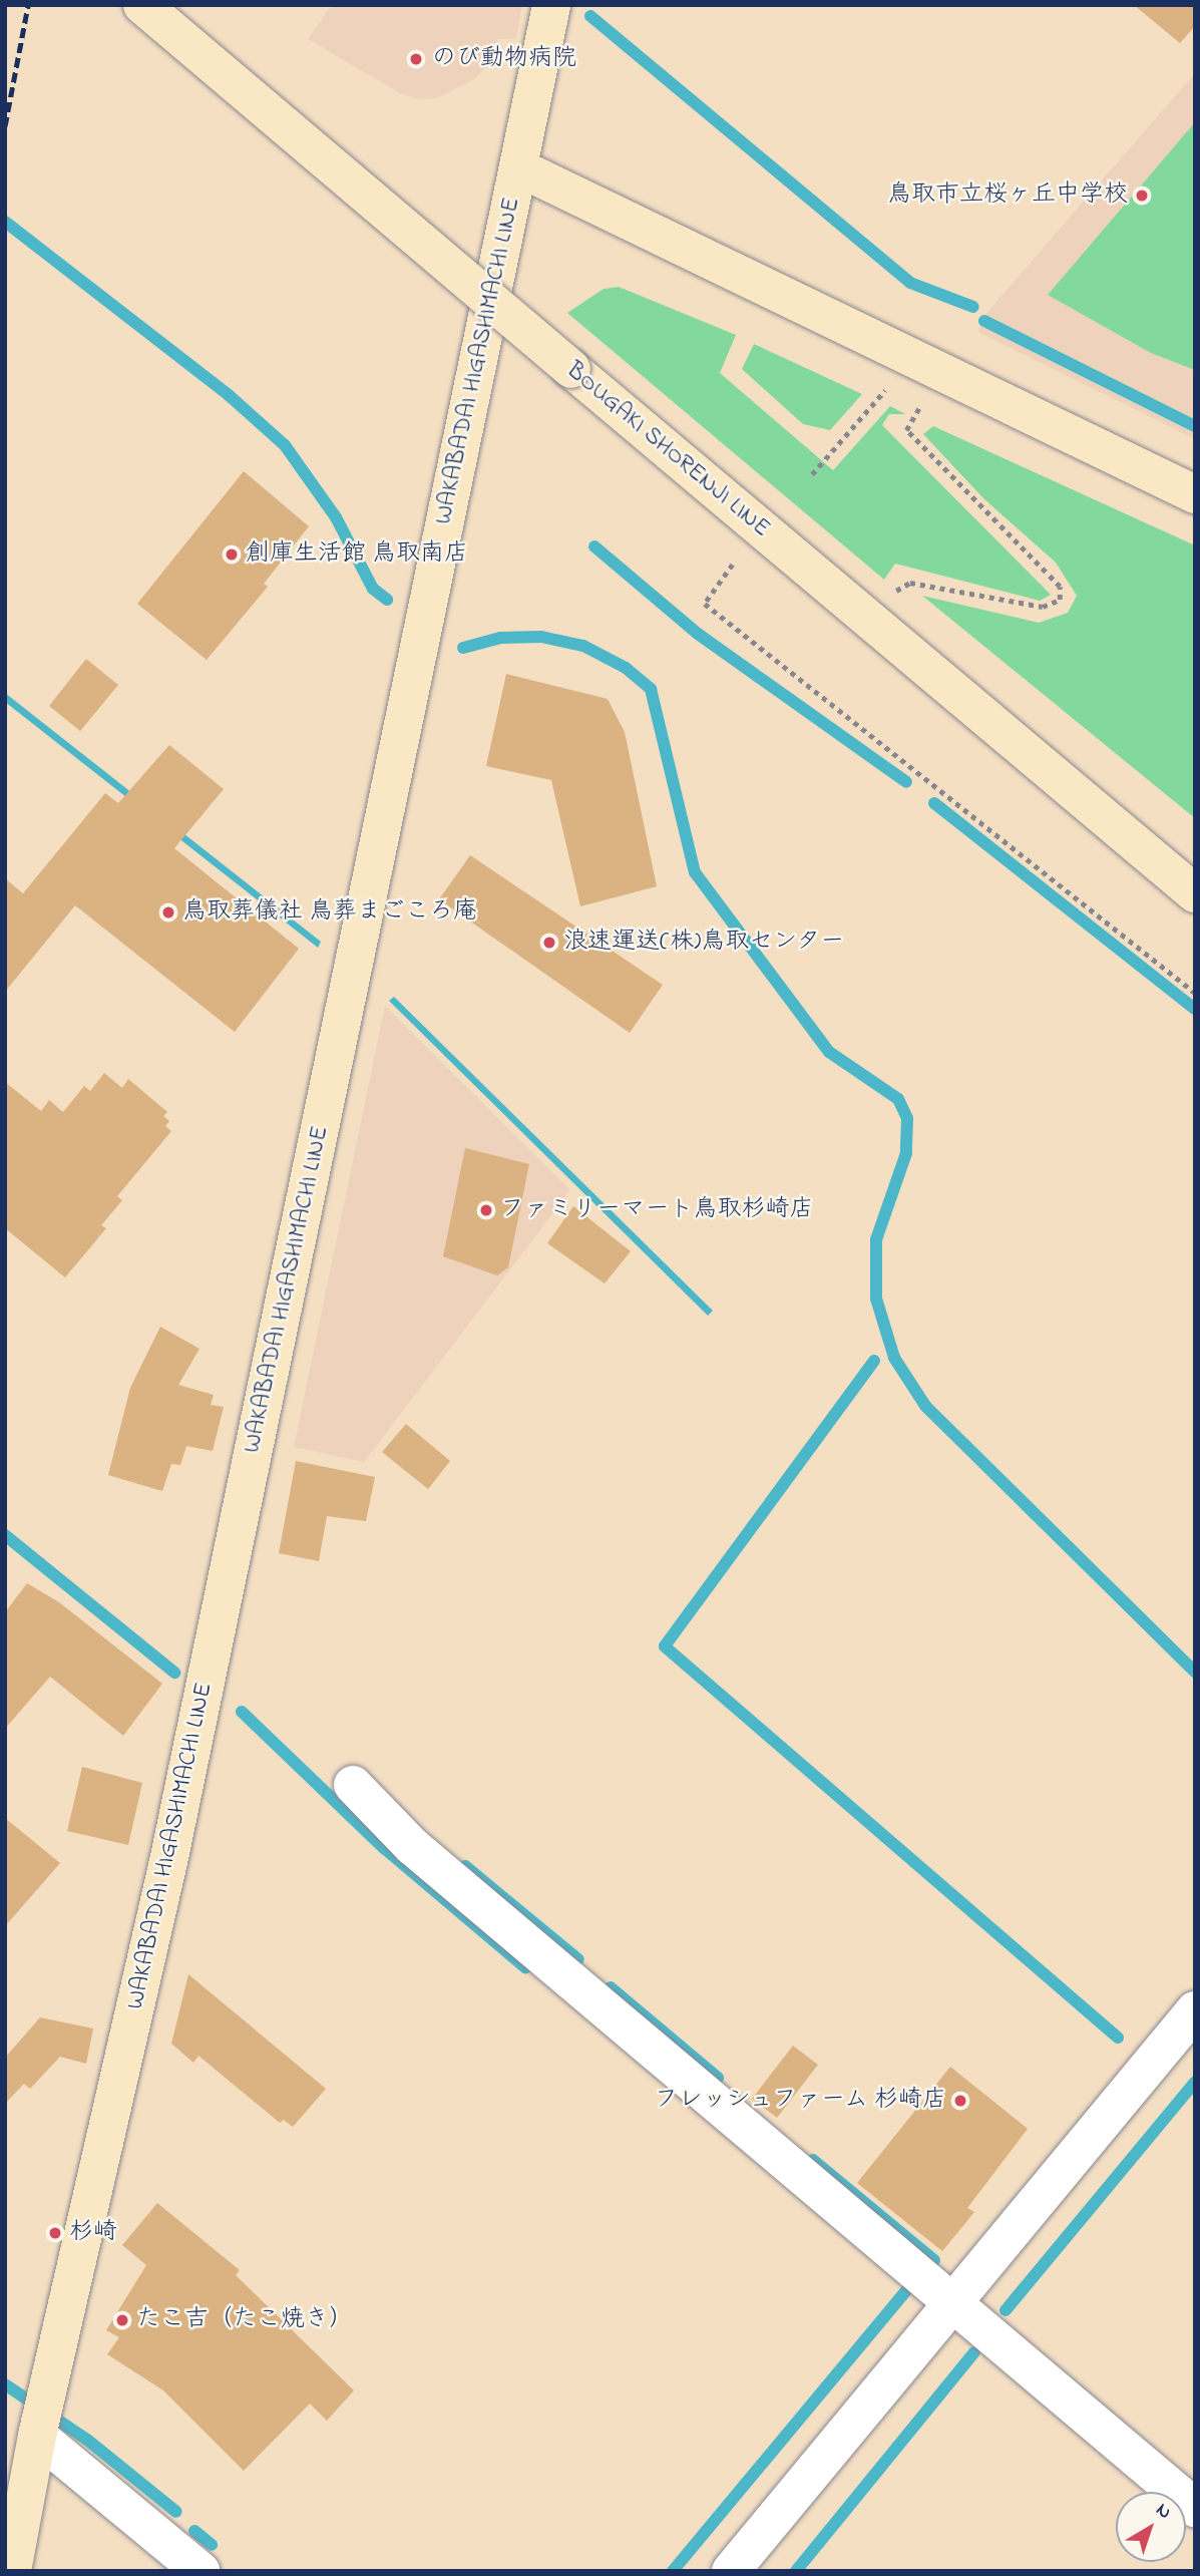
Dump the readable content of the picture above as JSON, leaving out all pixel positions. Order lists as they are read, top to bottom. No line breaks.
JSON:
{"streets":{"main road":["WAKABADAI HIGASHIMACHI LINE","BOUGAKI SHORENJI LINE"]},"places":["のび動物病院","鳥取市立桜ヶ丘中学校","創庫生活館 鳥取南店","鳥取葬儀社 鳥葬まごころ庵","浪速運送(株)鳥取センター","ファミリーマート鳥取杉崎店","フレッシュファーム 杉崎店","杉崎","たこ吉（たこ焼き）"],"north":"top right"}
